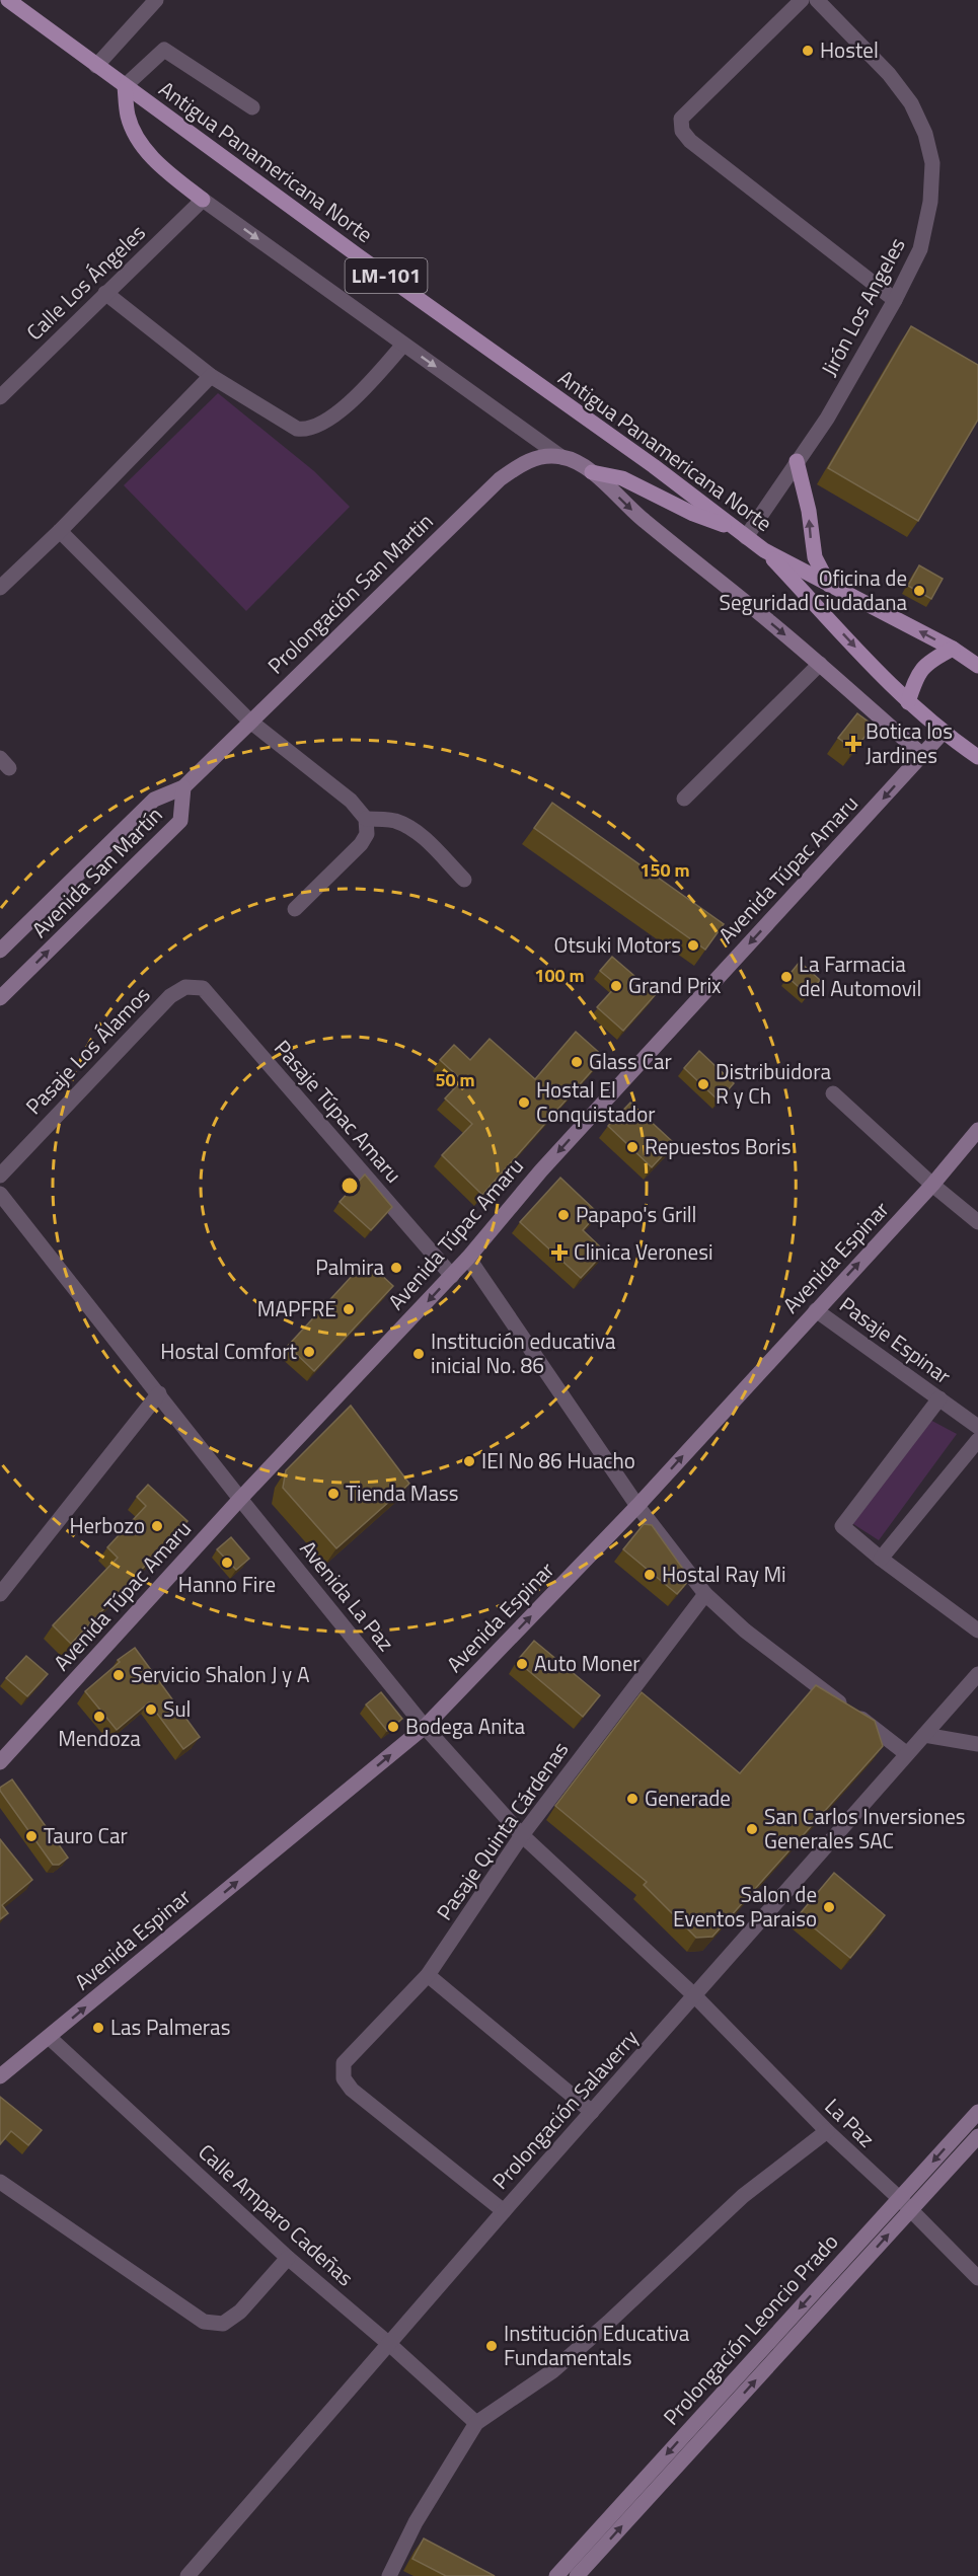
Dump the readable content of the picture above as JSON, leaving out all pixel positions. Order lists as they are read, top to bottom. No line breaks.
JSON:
{"streets":{"main road":["Antigua Panamericana Norte","LM-101"],"street":["Calle Los Ángeles","Jirón Los Angeles","Prolongación San Martin","Avenida Túpac Amaru","Avenida San Martín","Pasaje Los Álamos","Pasaje Túpac Amaru","Avenida Espinar","Pasaje Espinar","Avenida La Paz","Pasaje Quinta Cárdenas","Prolongación Salaverry","La Paz","Calle Amparo Cadeñas","Prolongación Leoncio Prado"]},"crossings":[["Antigua Panamericana Norte","Jirón Los Angeles"],["Antigua Panamericana Norte","Avenida Túpac Amaru"],["Prolongación San Martin","Avenida San Martín"],["Avenida Túpac Amaru","Pasaje Túpac Amaru"],["Avenida Túpac Amaru","Avenida La Paz"],["Pasaje Los Álamos","Pasaje Túpac Amaru"],["Avenida Espinar","Pasaje Espinar"],["Avenida Espinar","Avenida La Paz"],["Avenida Espinar","Calle Amparo Cadeñas"],["Avenida La Paz","Pasaje Quinta Cárdenas"],["Avenida La Paz","Prolongación Salaverry"],["Avenida La Paz","La Paz"],["Pasaje Quinta Cárdenas","Prolongación Salaverry"],["Prolongación Salaverry","La Paz"],["Prolongación Salaverry","Calle Amparo Cadeñas"],["La Paz","Prolongación Leoncio Prado"]],"one_way":["Avenida Túpac Amaru","Avenida Espinar"],"places":{"other":["Hostel","Oficina de Seguridad Ciudadana","Otsuki Motors","La Farmacia del Automovil","Grand Prix","Glass Car","Distribuidora R y Ch","Hostal El Conquistador","Repuestos Boris","Papapo's Grill","Palmira","MAPFRE","Hostal Comfort","Institución educativa inicial No. 86","IEI No 86 Huacho","Tienda Mass","Herbozo","Hanno Fire","Hostal Ray Mi","Auto Moner","Servicio Shalon J y A","Sul","Mendoza","Bodega Anita","Generade","San Carlos Inversiones Generales SAC","Tauro Car","Salon de Eventos Paraiso","Las Palmeras","Institución Educativa Fundamentals"],"health":["Botica los Jardines","Clinica Veronesi"]},"rings":["150 m","100 m","50 m"]}
